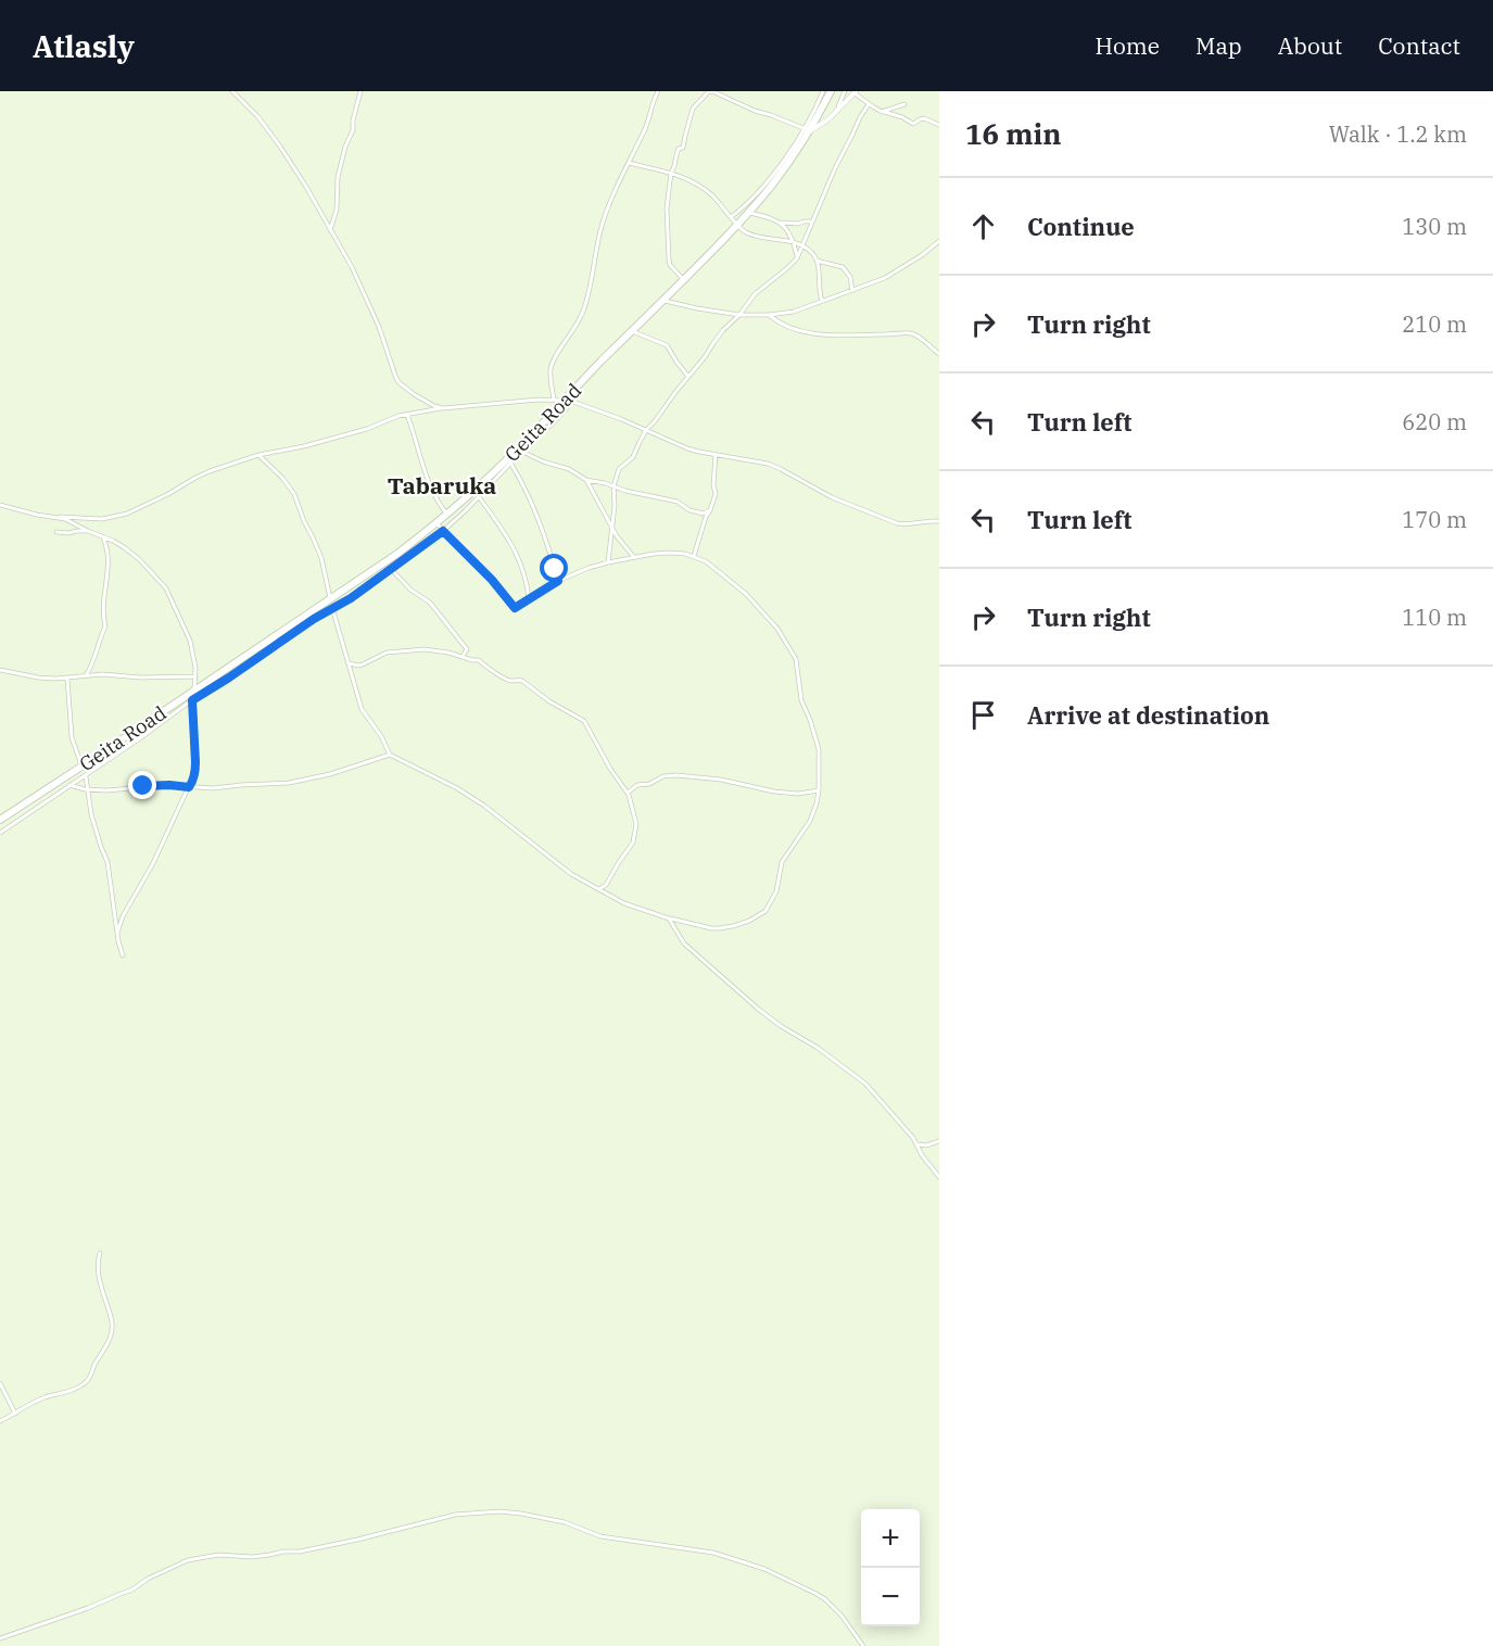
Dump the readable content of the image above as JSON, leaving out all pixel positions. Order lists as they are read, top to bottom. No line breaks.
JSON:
{"streets":{"highway":["Geita Road"]},"districts":["Tabaruka"],"page":{"header":"Atlasly","nav":["Home","Map","About","Contact"],"heading":["16 min","Walk · 1.2 km"],"list":[["Continue","130 m"],["Turn right","210 m"],["Turn left","620 m"],["Turn left","170 m"],["Turn right","110 m"],"Arrive at destination"],"map_buttons":["+","−"]}}
